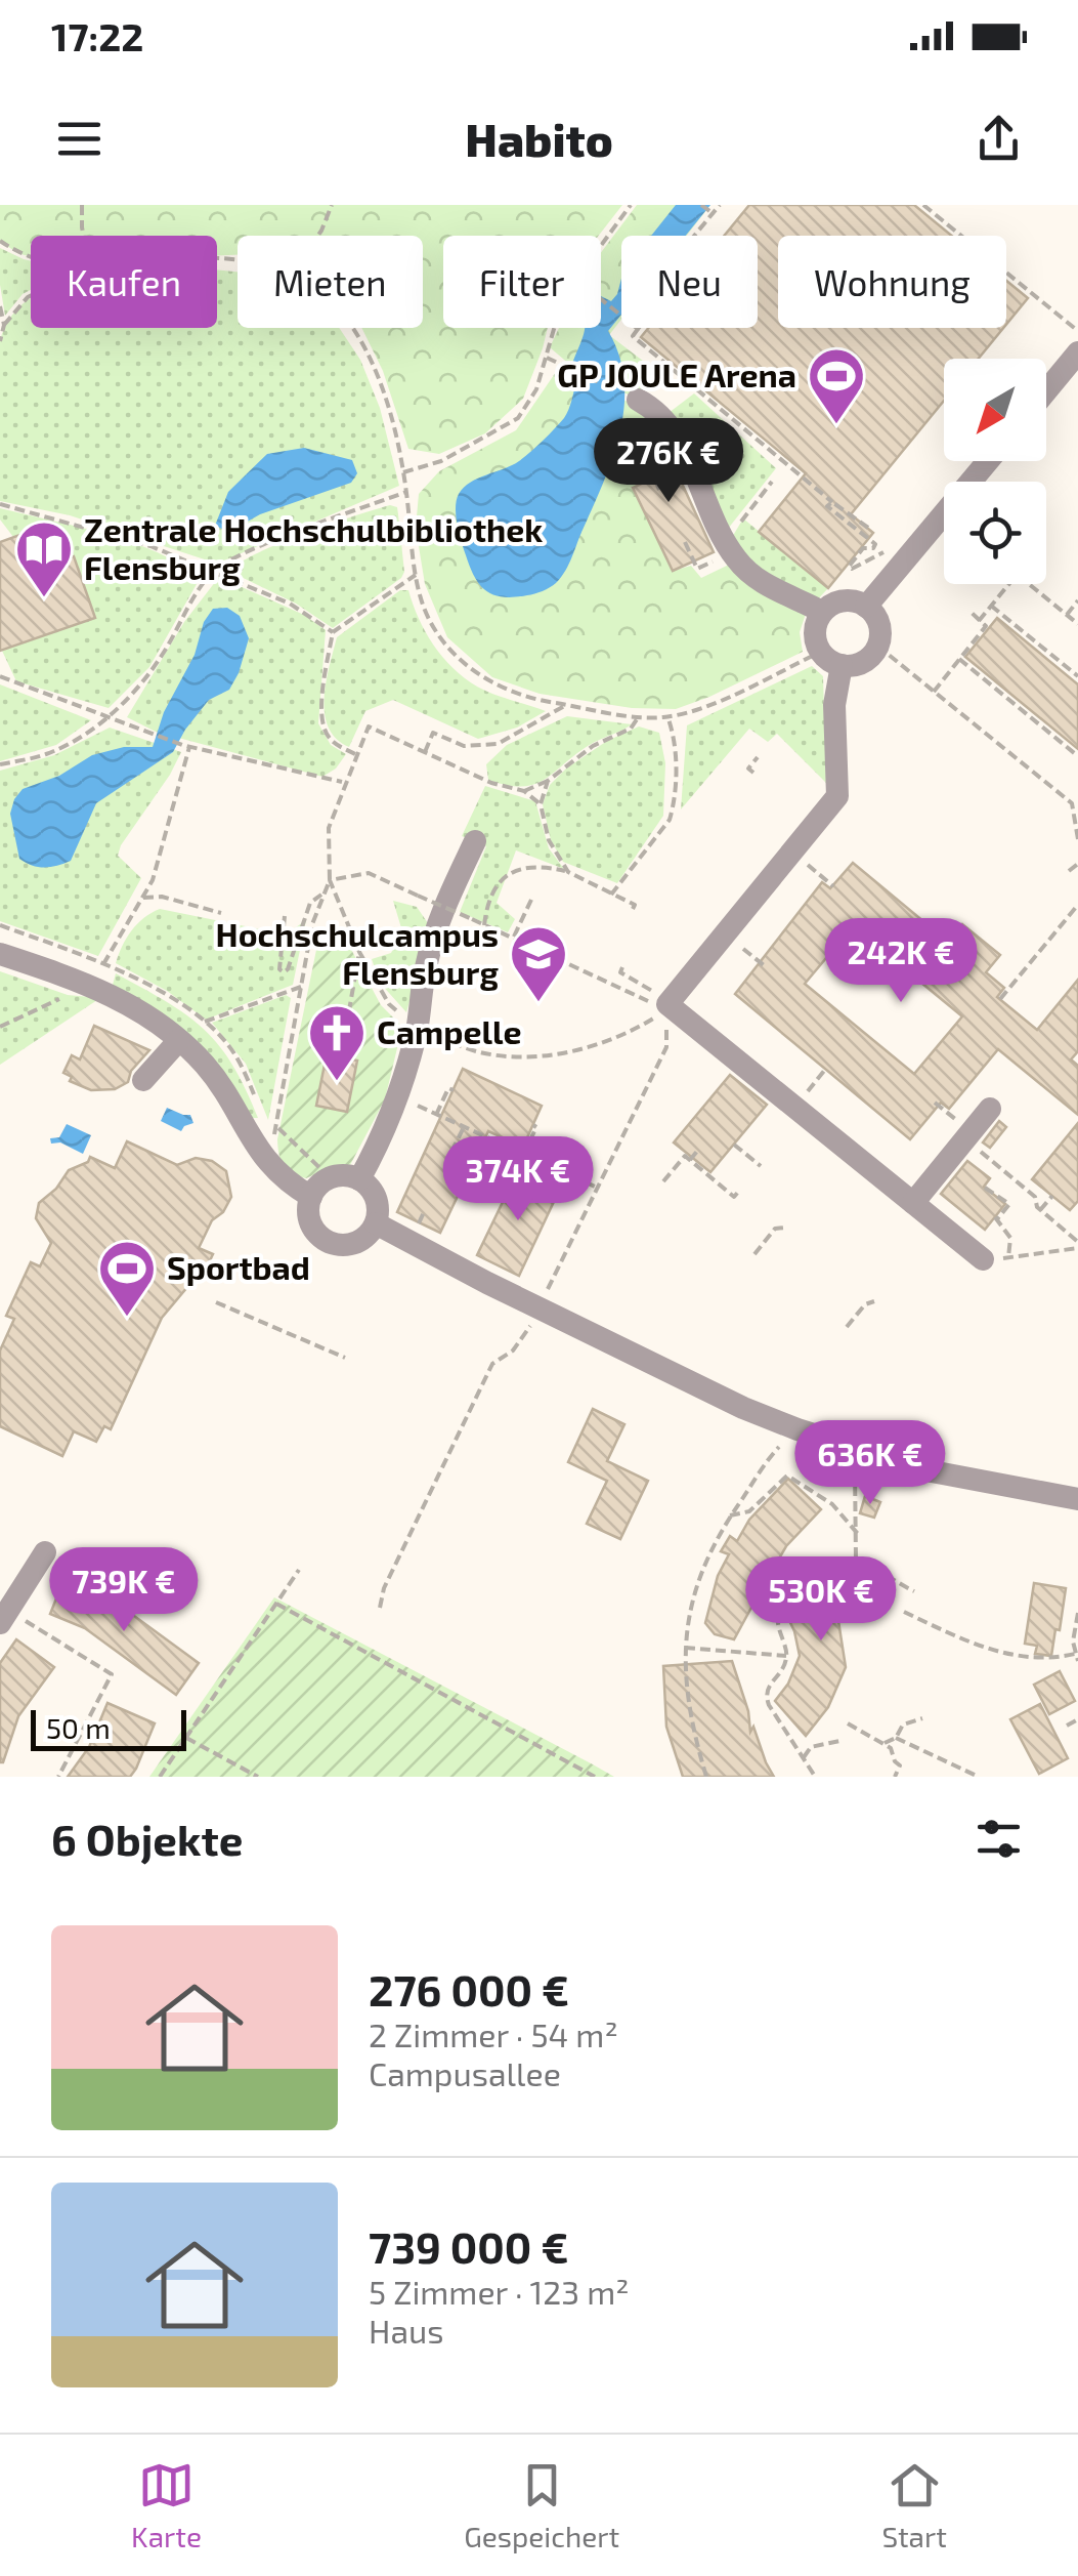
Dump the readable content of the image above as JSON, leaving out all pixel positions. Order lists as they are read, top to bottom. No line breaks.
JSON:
{"places":{"sports":["GP JOULE Arena","Sportbad"],"library":["Zentrale Hochschulbibliothek Flensburg"],"school or university":["Hochschulcampus Flensburg"],"church":["Campelle"]},"scale_bar":"50 m","north":"bottom left","page":{"status":"17:22","header":"Habito","chip":["Kaufen","Mieten","Filter","Neu","Wohnung"],"price":["276K €","242K €","374K €","636K €","739K €","530K €"],"scale":"50 m","heading":"6 Objekte","list":[{"name":"276 000 €","note":"2 Zimmer · 54 m² · Campusallee"},{"name":"739 000 €","note":"5 Zimmer · 123 m² · Haus"}],"tabs":["Karte","Gespeichert","Start"]}}
